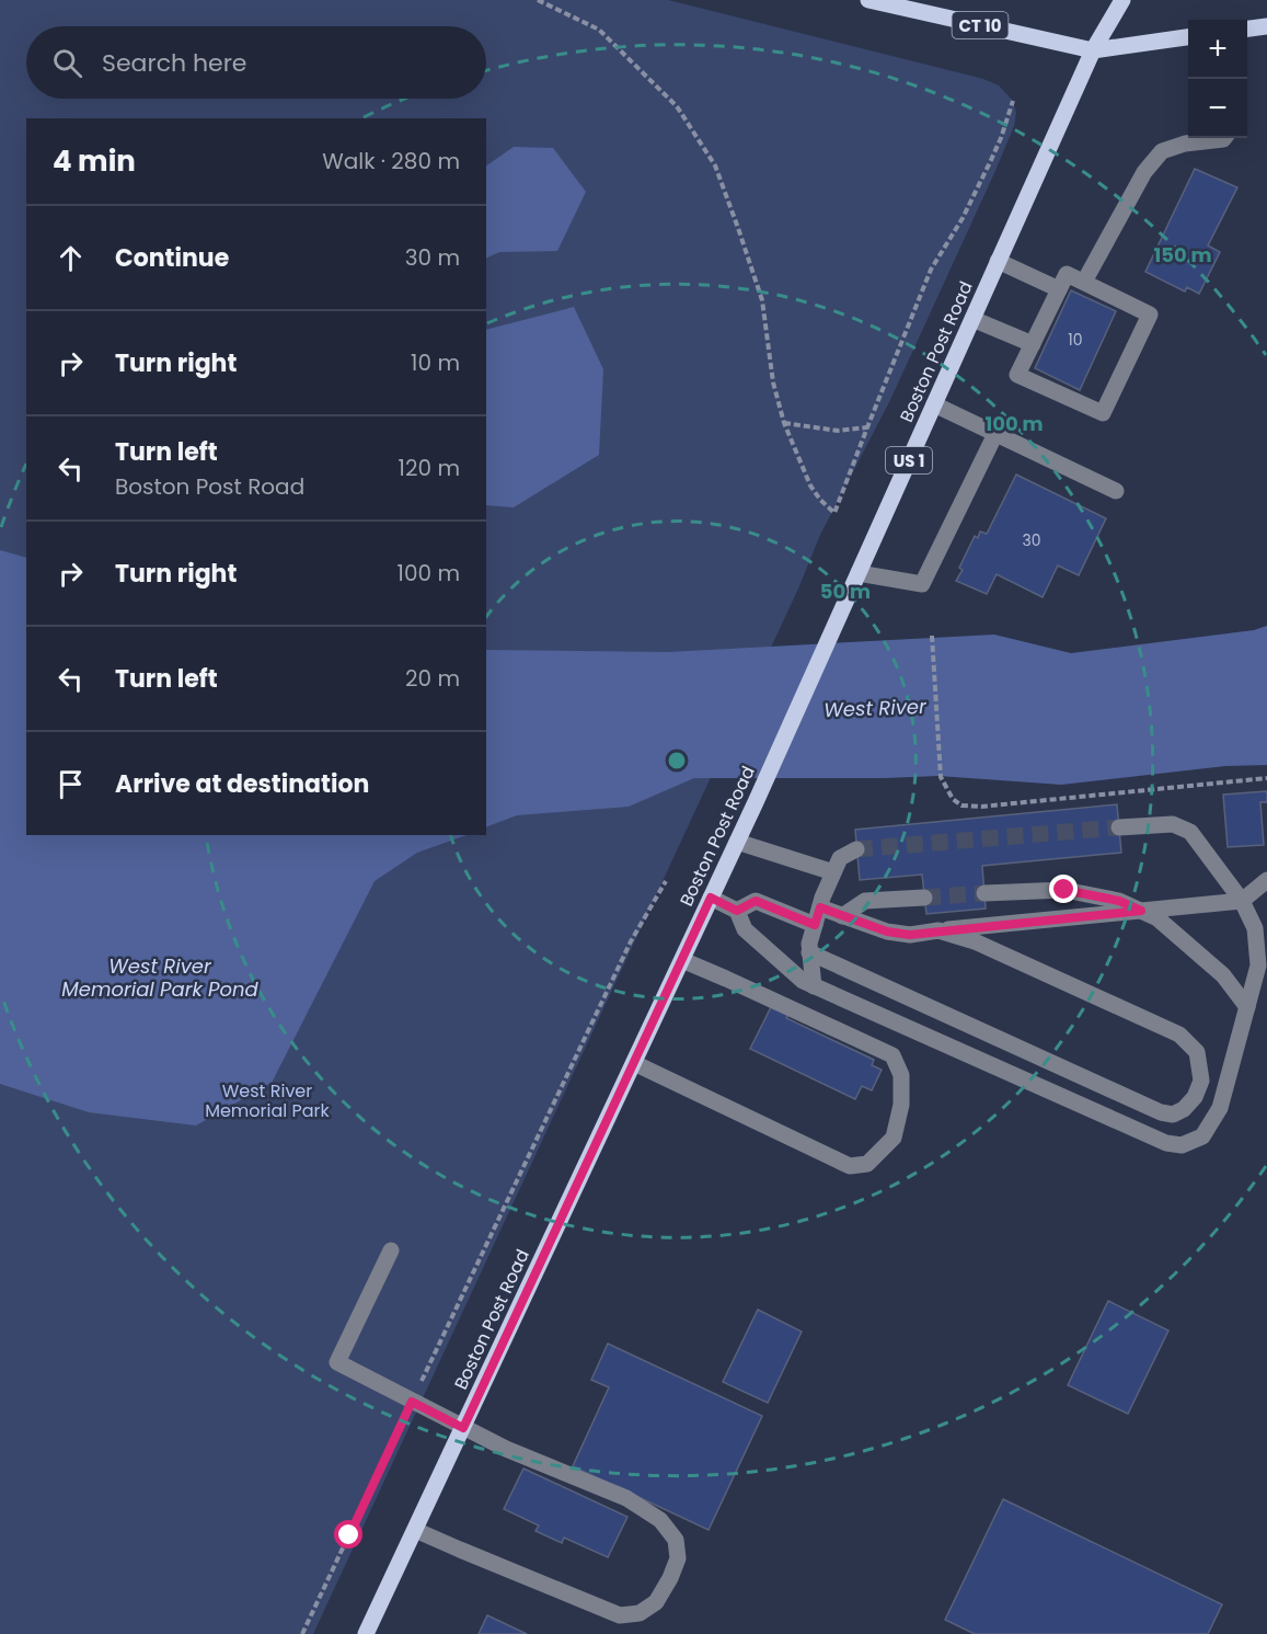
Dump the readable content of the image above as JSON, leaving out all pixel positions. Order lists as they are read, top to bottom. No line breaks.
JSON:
{"streets":{"main road":["CT 10","Boston Post Road","US 1"]},"crossings":[["CT 10","Boston Post Road"],["CT 10","US 1"],["Boston Post Road","US 1"]],"water":["West River","West River Memorial Park Pond"],"parks":["West River Memorial Park"],"house_numbers":["10","30"],"page":{"map_buttons":["+","−"],"search":"Search here","heading":["4 min","Walk · 280 m"],"list":[["Continue","30 m"],["Turn right","10 m"],["Turn left","Boston Post Road","120 m"],["Turn right","100 m"],["Turn left","20 m"],"Arrive at destination"]},"rings":["150 m","100 m","50 m"]}
